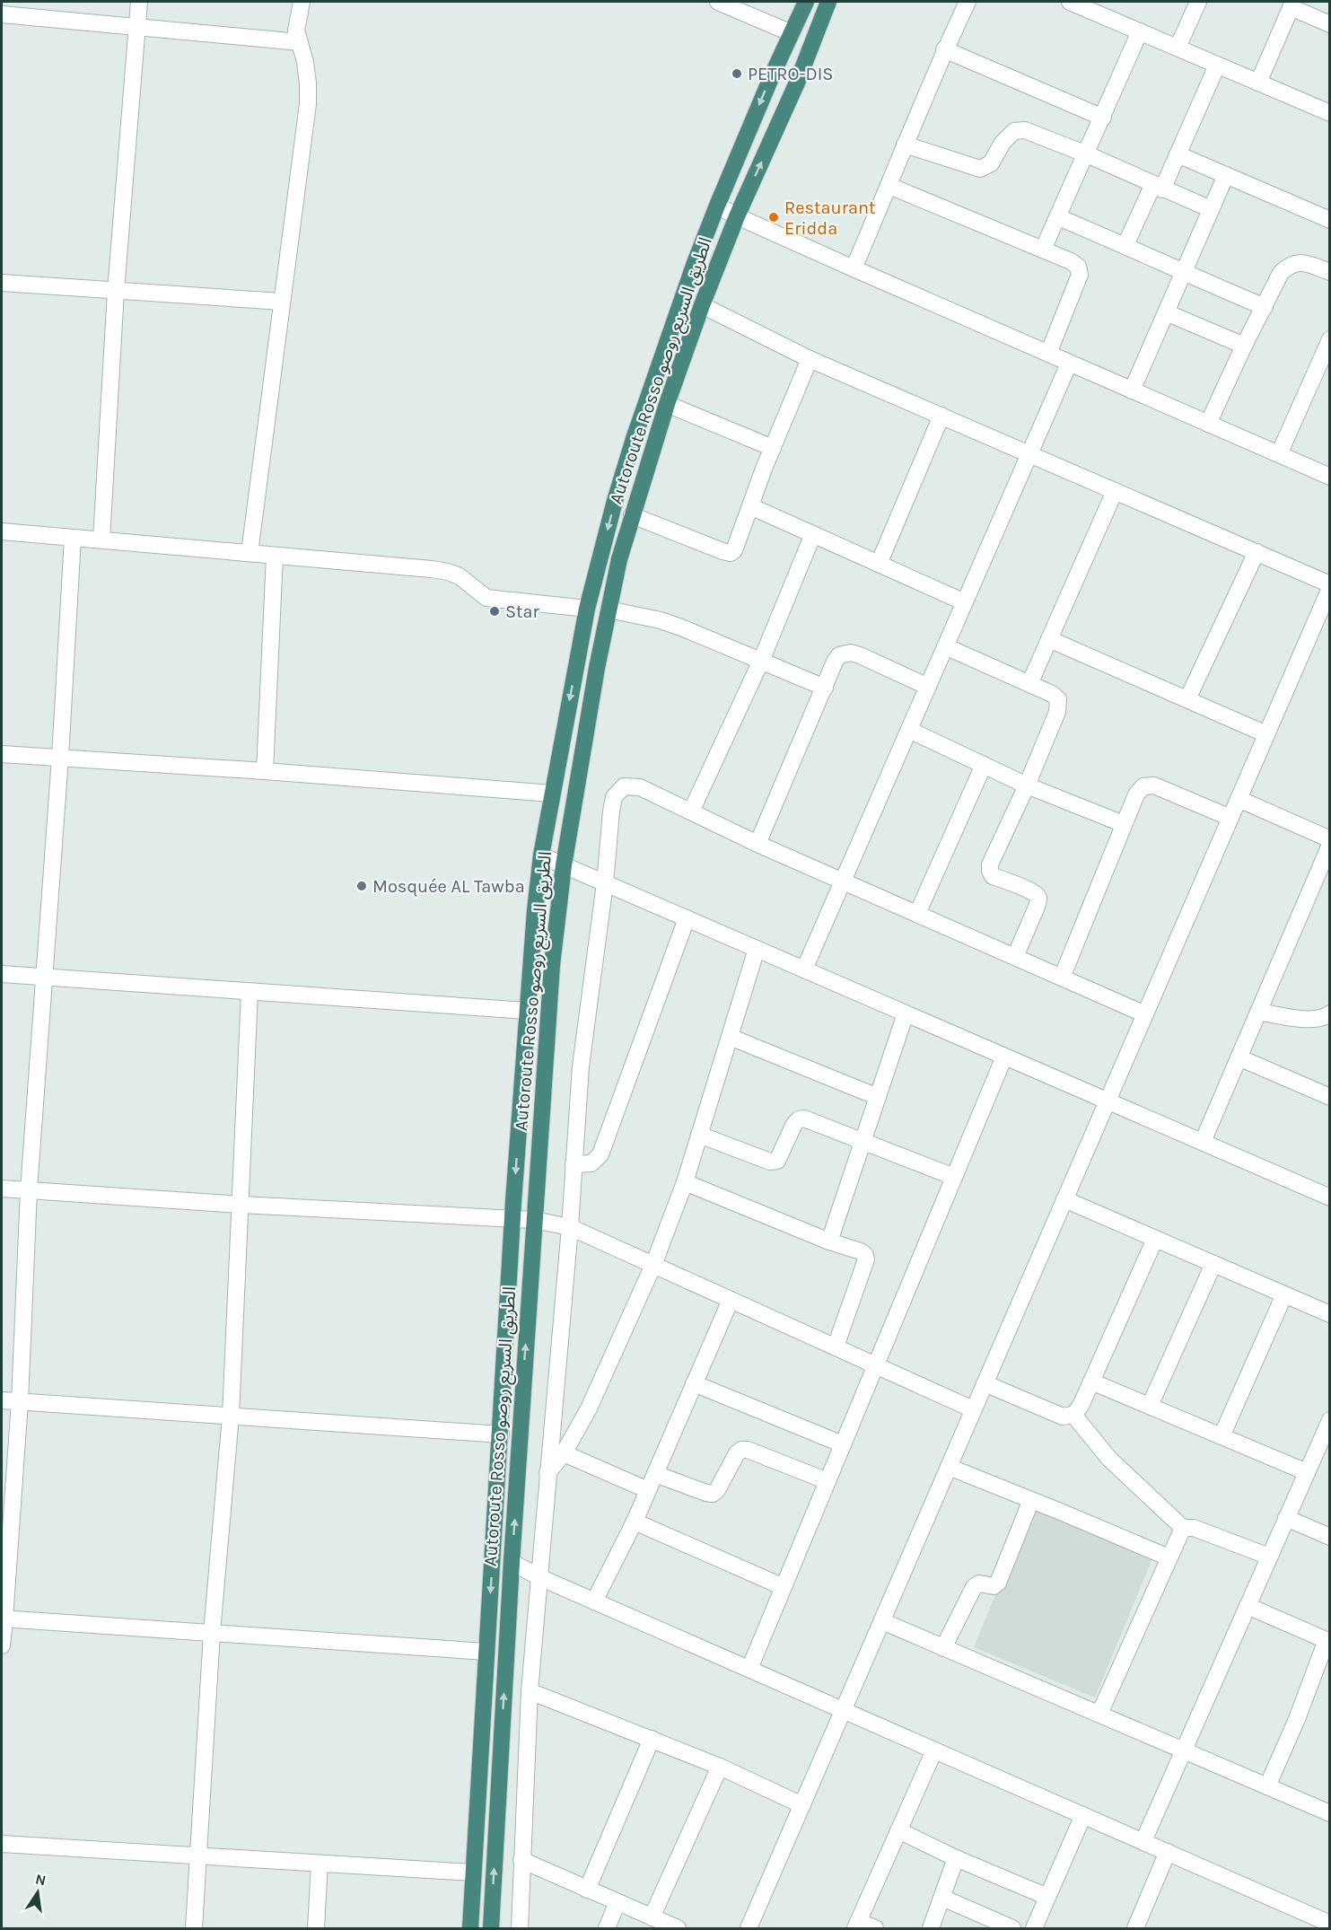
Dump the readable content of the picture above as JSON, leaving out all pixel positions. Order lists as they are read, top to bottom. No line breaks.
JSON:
{"streets":{"highway":["Autoroute Rosso الطريق السريع روصو"]},"places":["PETRO-DIS","Restaurant Eridda","Star","Mosquée AL Tawba"],"north":"top"}
